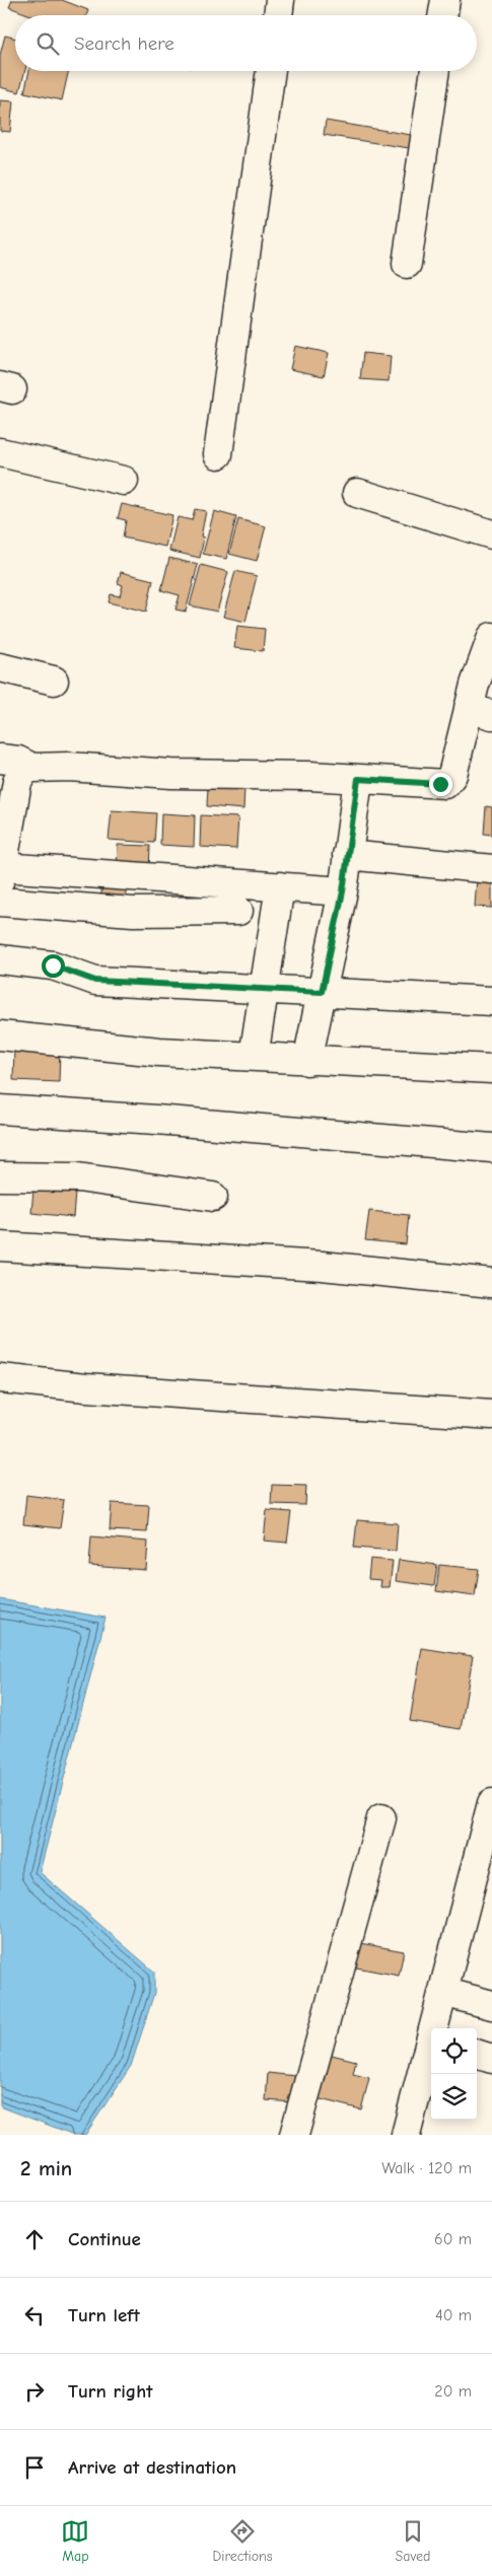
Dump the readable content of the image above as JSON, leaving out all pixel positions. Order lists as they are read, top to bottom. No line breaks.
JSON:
{"page":{"search":"Search here","heading":["2 min","Walk · 120 m"],"list":[["Continue","60 m"],["Turn left","40 m"],["Turn right","20 m"],"Arrive at destination"],"nav":["Map","Directions","Saved"]}}
